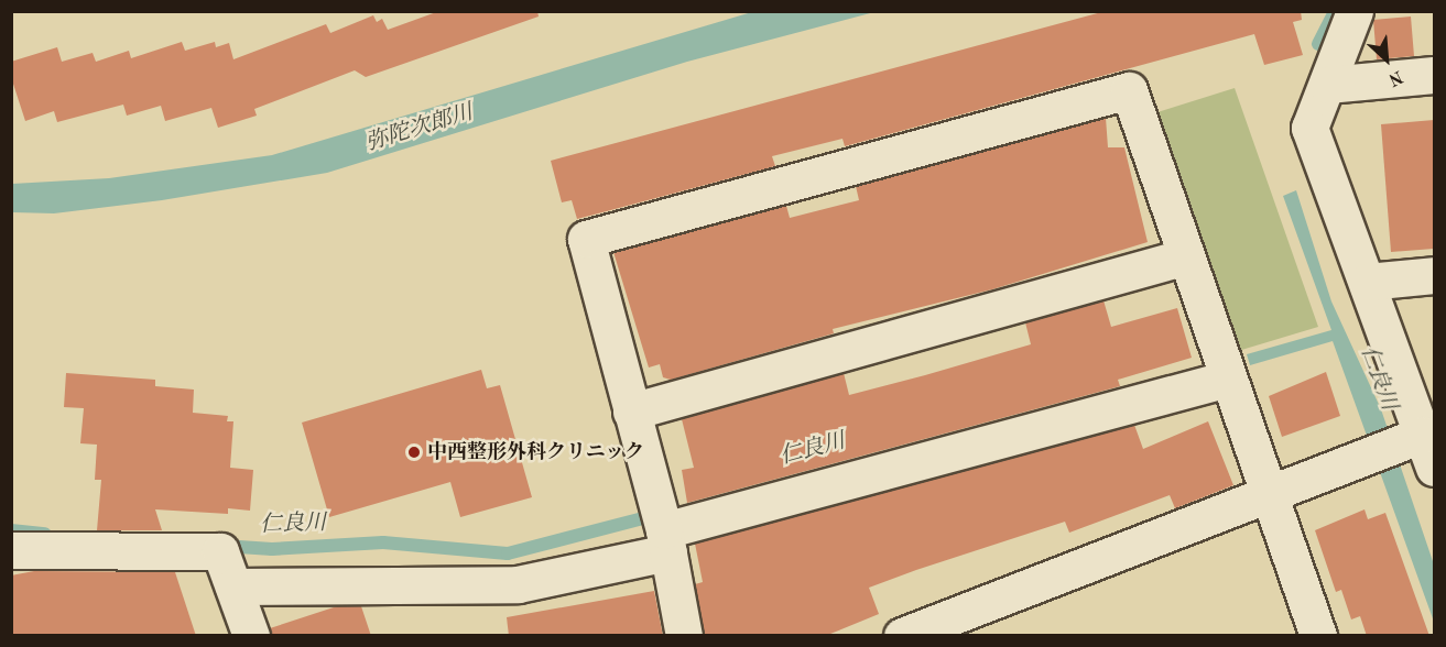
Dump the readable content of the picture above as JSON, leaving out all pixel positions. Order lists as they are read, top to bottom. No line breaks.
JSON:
{"water":["弥陀次郎川","仁良川"],"places":["中西整形外科クリニック"],"north":"bottom right"}
